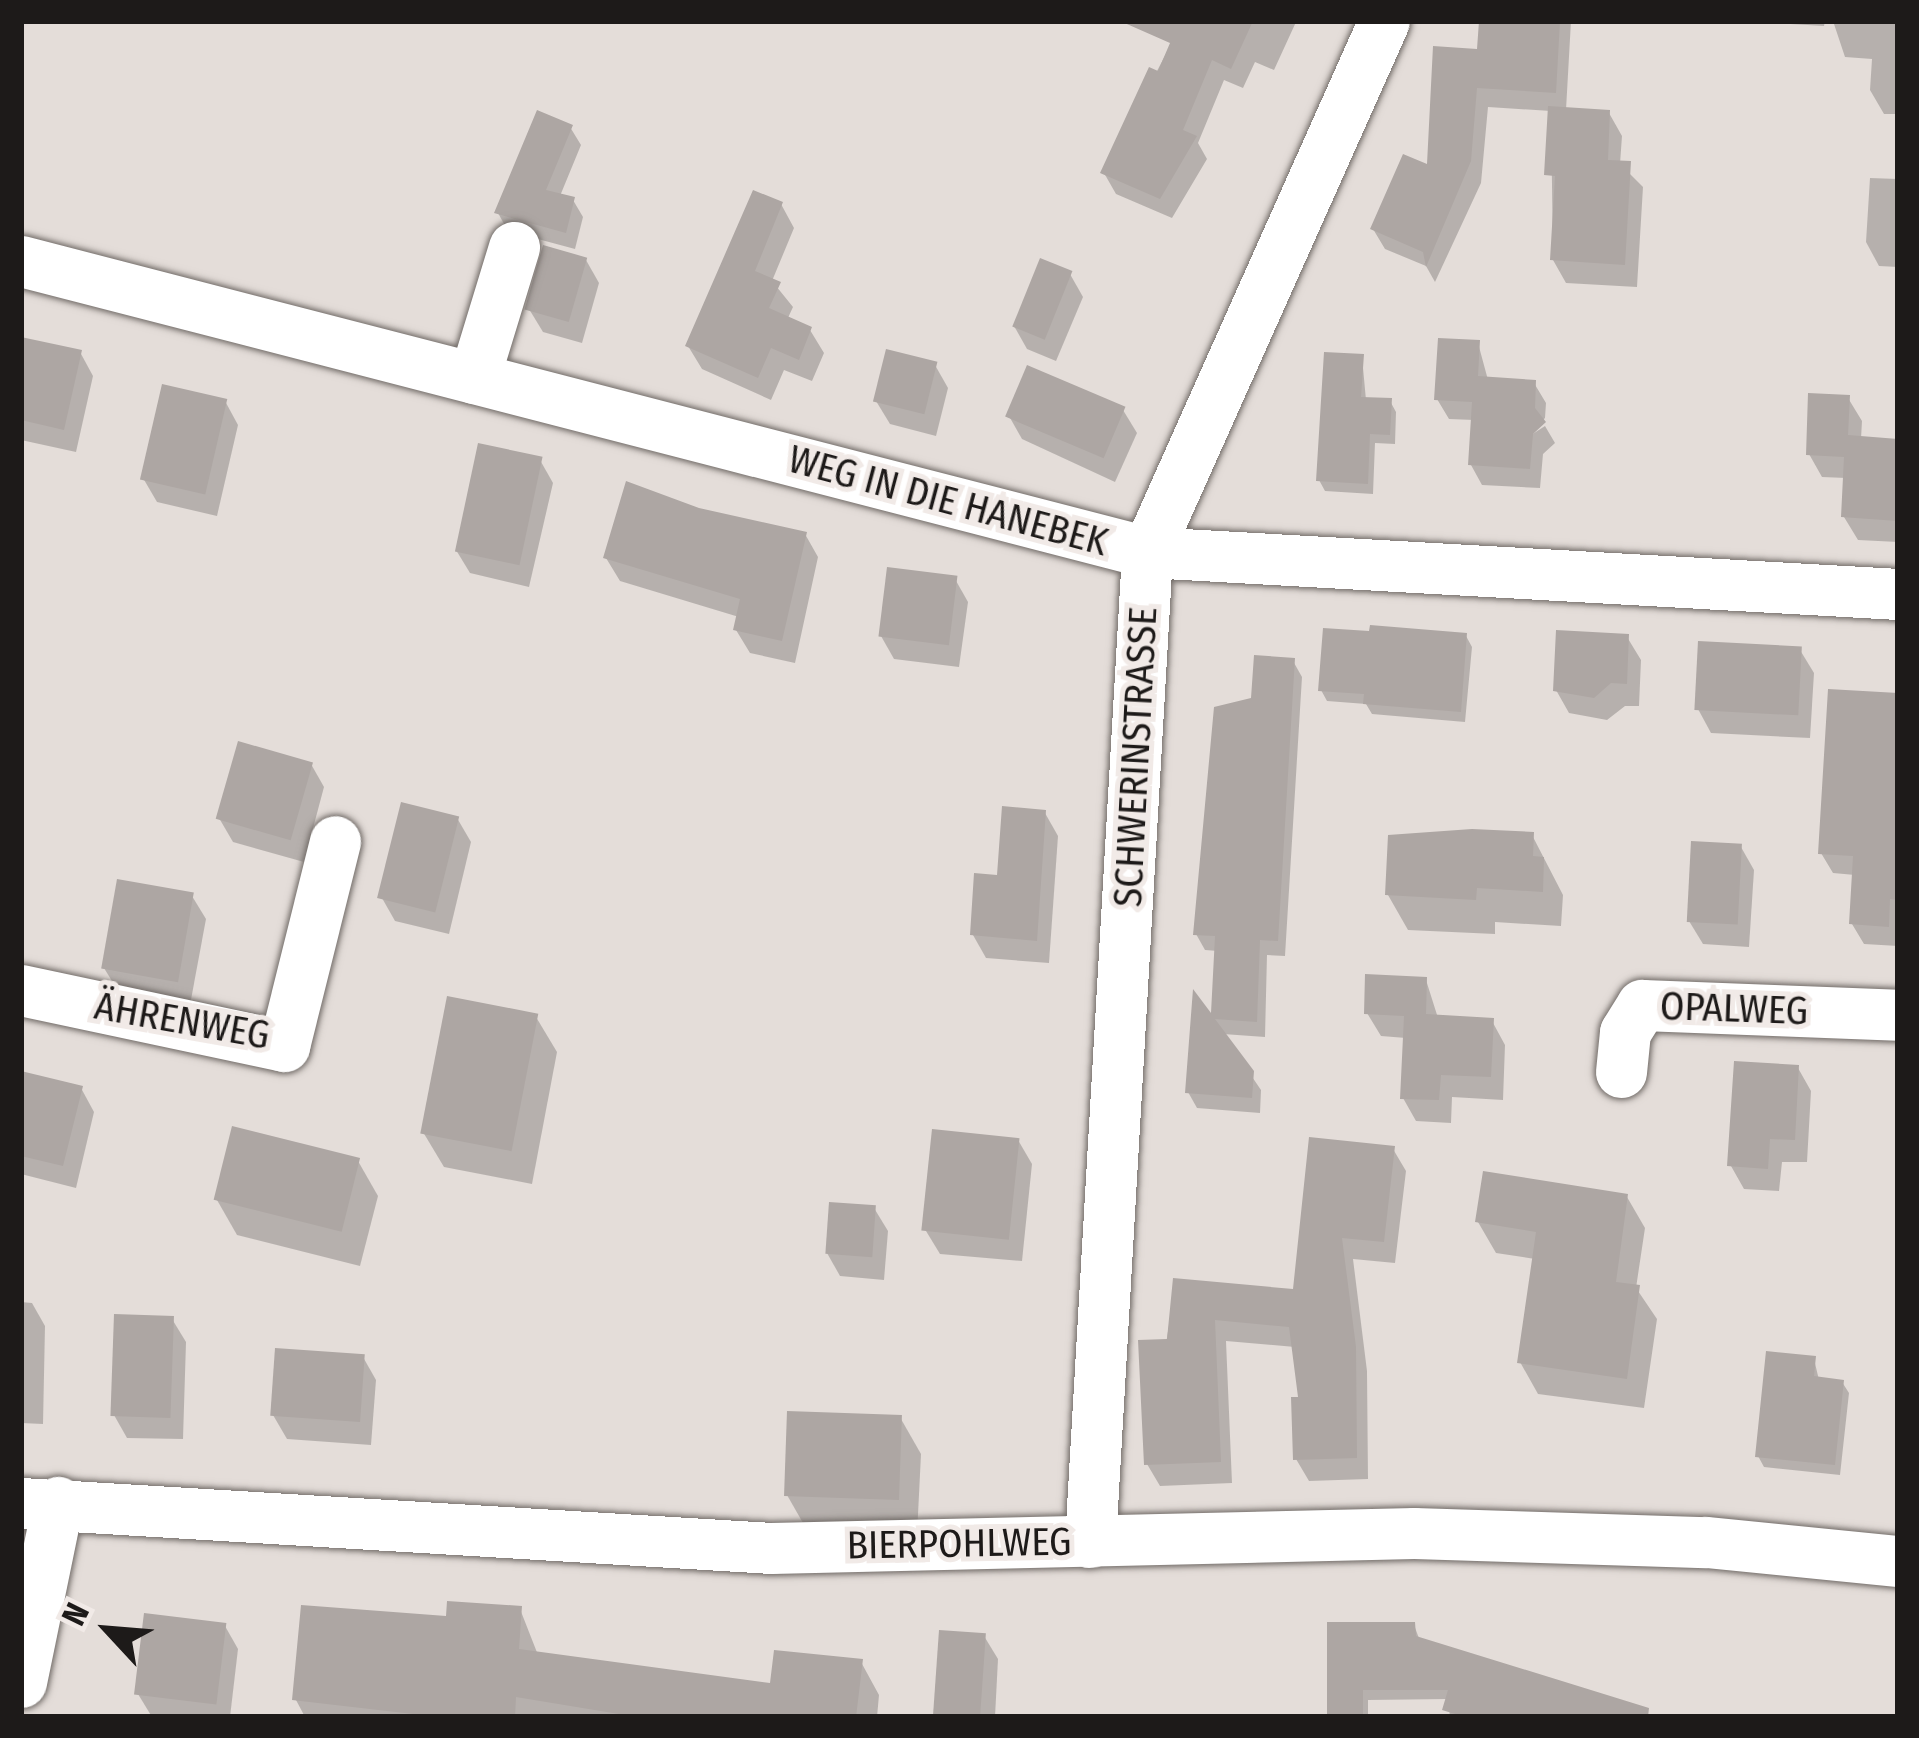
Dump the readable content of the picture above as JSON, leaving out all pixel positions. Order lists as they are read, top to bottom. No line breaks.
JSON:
{"streets":{"street":["WEG IN DIE HANEBEK","SCHWERINSTRASSE","OPALWEG","ÄHRENWEG","BIERPOHLWEG"]},"crossings":[["WEG IN DIE HANEBEK","SCHWERINSTRASSE"],["SCHWERINSTRASSE","BIERPOHLWEG"]],"north":"top left"}
